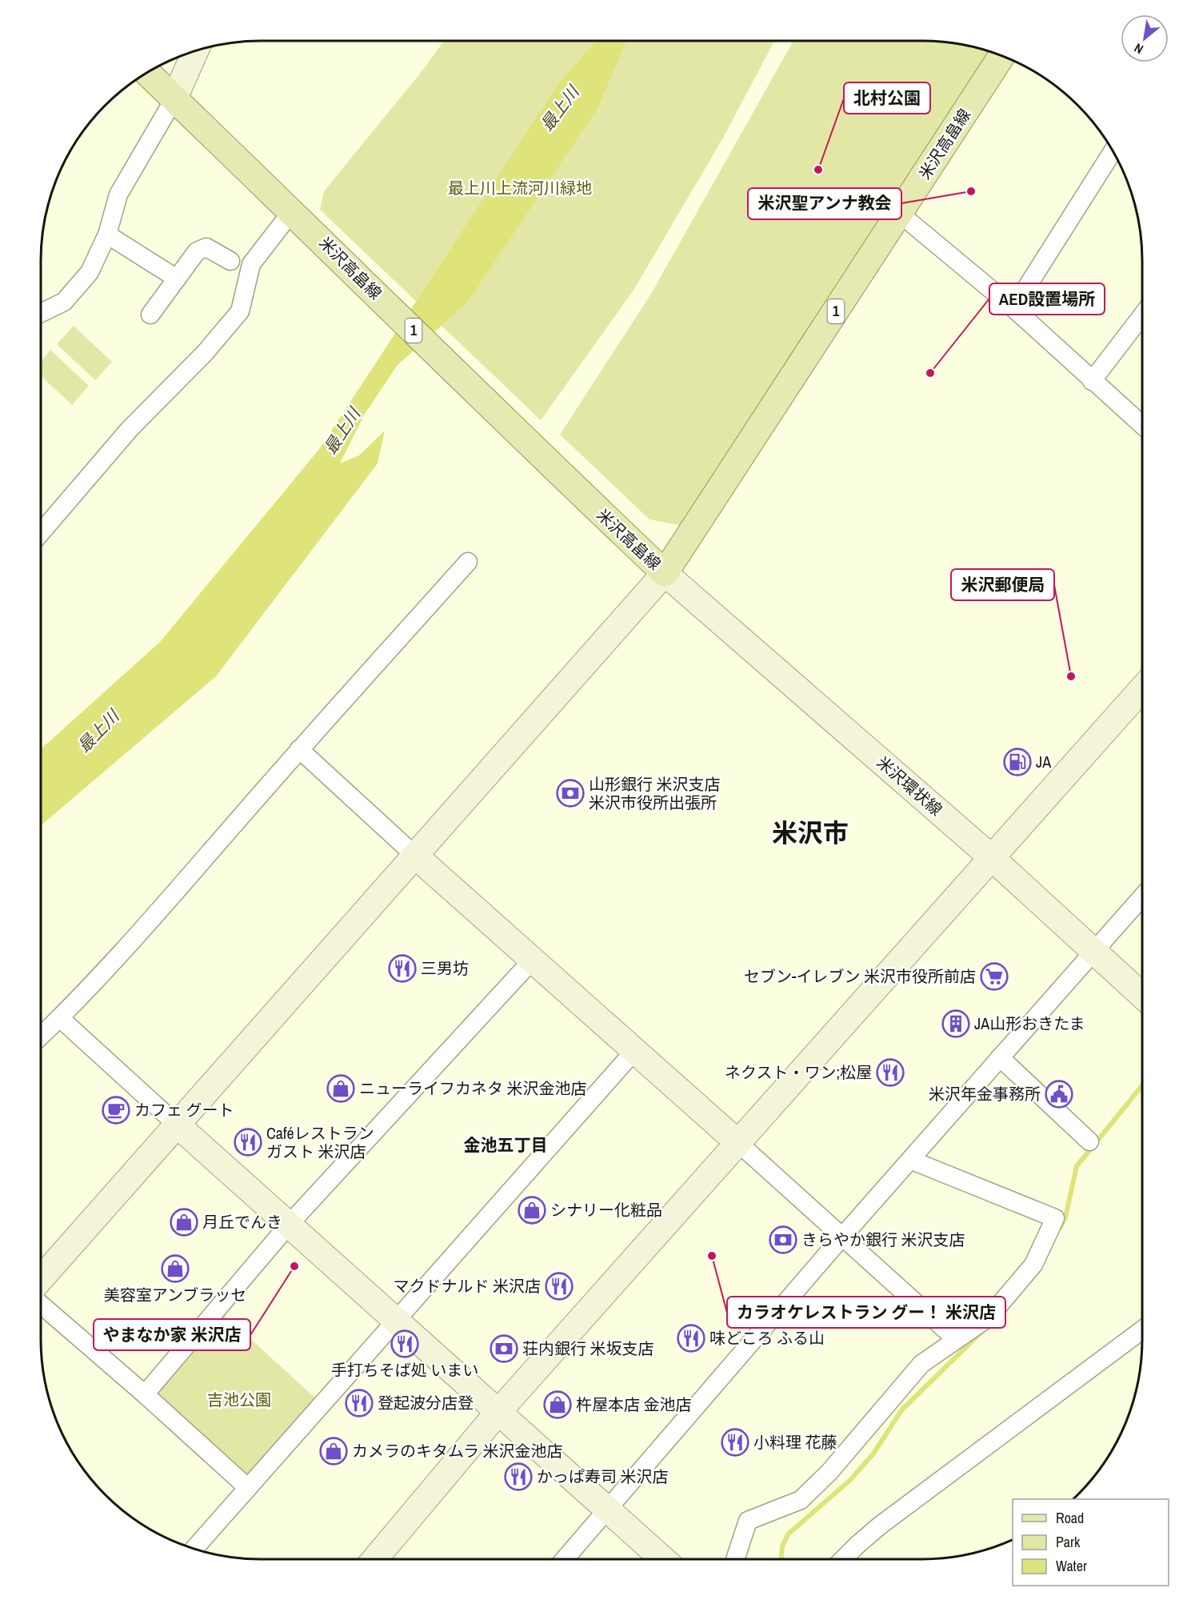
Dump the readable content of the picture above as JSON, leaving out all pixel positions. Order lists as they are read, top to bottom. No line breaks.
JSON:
{"streets":{"main road":["米沢高畠線","1"],"street":["米沢環状線"]},"crossings":[["米沢高畠線","米沢環状線"]],"districts":["米沢市","金池五丁目"],"water":["最上川"],"parks":["最上川上流河川緑地","吉池公園"],"places":{"other":["北村公園","米沢聖アンナ教会","AED設置場所","米沢郵便局","カラオケレストラン グー！ 米沢店","やまなか家 米沢店"],"fuel station":["JA"],"bank":["山形銀行 米沢支店 米沢市役所出張所","きらやか銀行 米沢支店","荘内銀行 米坂支店"],"restaurant":["三男坊","ネクスト・ワン;松屋","Caféレストラン ガスト 米沢店","マクドナルド 米沢店","味どころ ふる山","手打ちそば処 いまい","登起波分店登","小料理 花藤","かっぱ寿司 米沢店"],"supermarket":["セブン-イレブン 米沢市役所前店"],"building":["JA山形おきたま"],"shop":["ニューライフカネタ 米沢金池店","シナリー化粧品","月丘でんき","美容室アンブラッセ","杵屋本店 金池店","カメラのキタムラ 米沢金池店"],"public building":["米沢年金事務所"],"cafe":["カフェ グート"]},"legend":["Road","Park","Water"],"north":"bottom left"}
